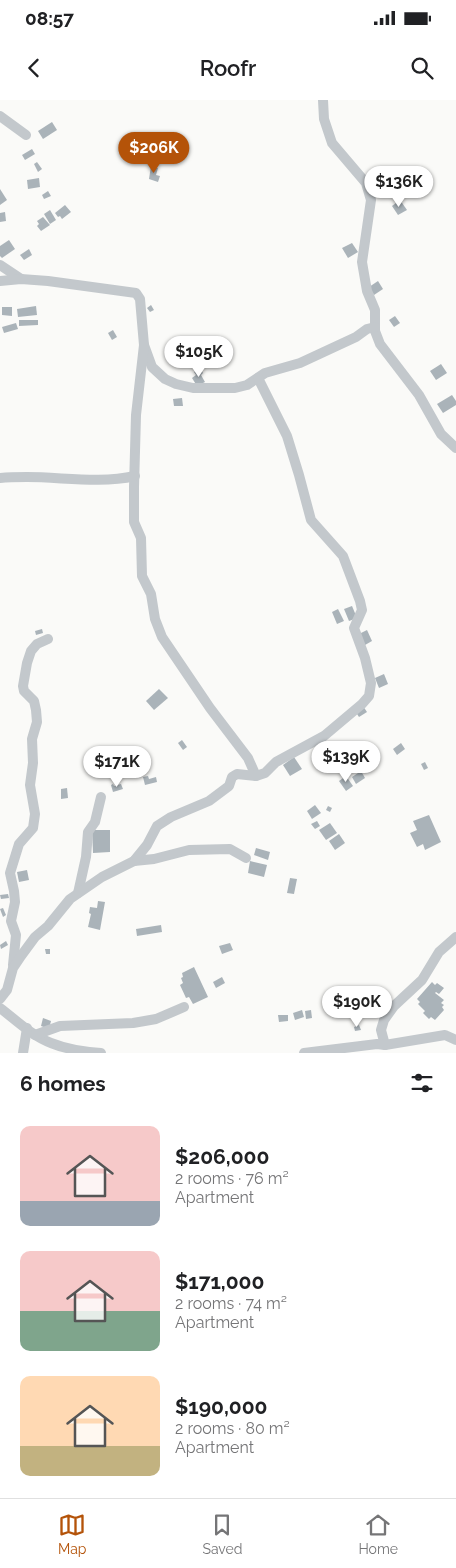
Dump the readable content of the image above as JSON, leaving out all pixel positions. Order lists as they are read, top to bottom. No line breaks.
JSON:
{"page":{"status":"08:57","header":"Roofr","price":["$206K","$136K","$105K","$139K","$171K","$190K"],"heading":"6 homes","list":[{"name":"$206,000","note":"2 rooms · 76 m² · Apartment"},{"name":"$171,000","note":"2 rooms · 74 m² · Apartment"},{"name":"$190,000","note":"2 rooms · 80 m² · Apartment"}],"tabs":["Map","Saved","Home"]}}
